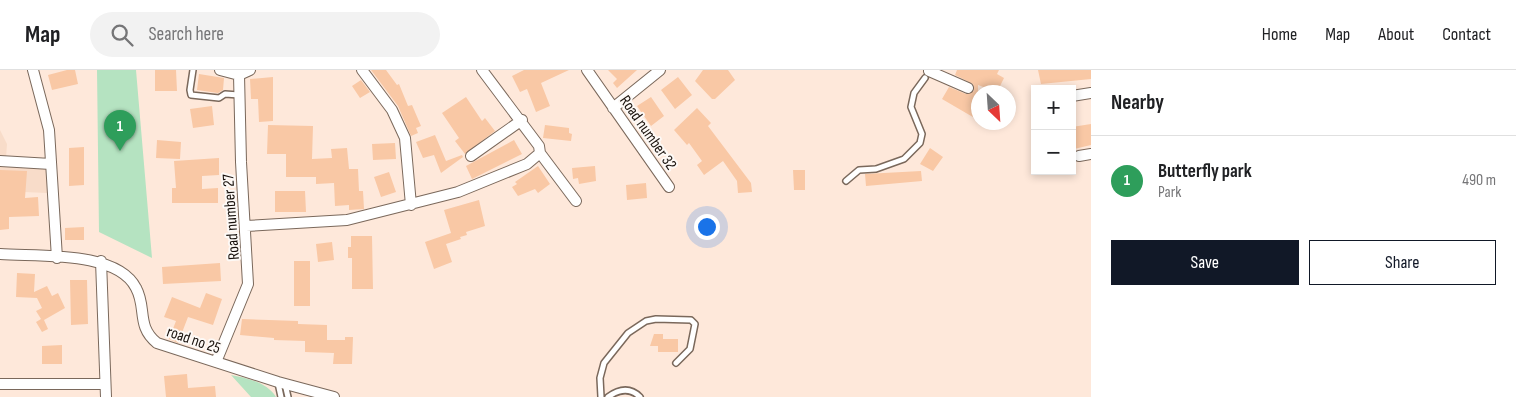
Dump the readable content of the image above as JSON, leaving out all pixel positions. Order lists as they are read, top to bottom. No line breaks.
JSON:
{"streets":{"street":["Road number 32","Road number 27","road no 25"]},"crossings":[["Road number 27","road no 25"]],"north":"bottom right","page":{"header":"Map","search":"Search here","nav":["Home","Map","About","Contact"],"heading":"Nearby","map_buttons":["+","−"],"pins":"1","list":[{"mark":"1","name":"Butterfly park","note":"Park","value":"490 m"}],"buttons":["Save","Share"]}}
